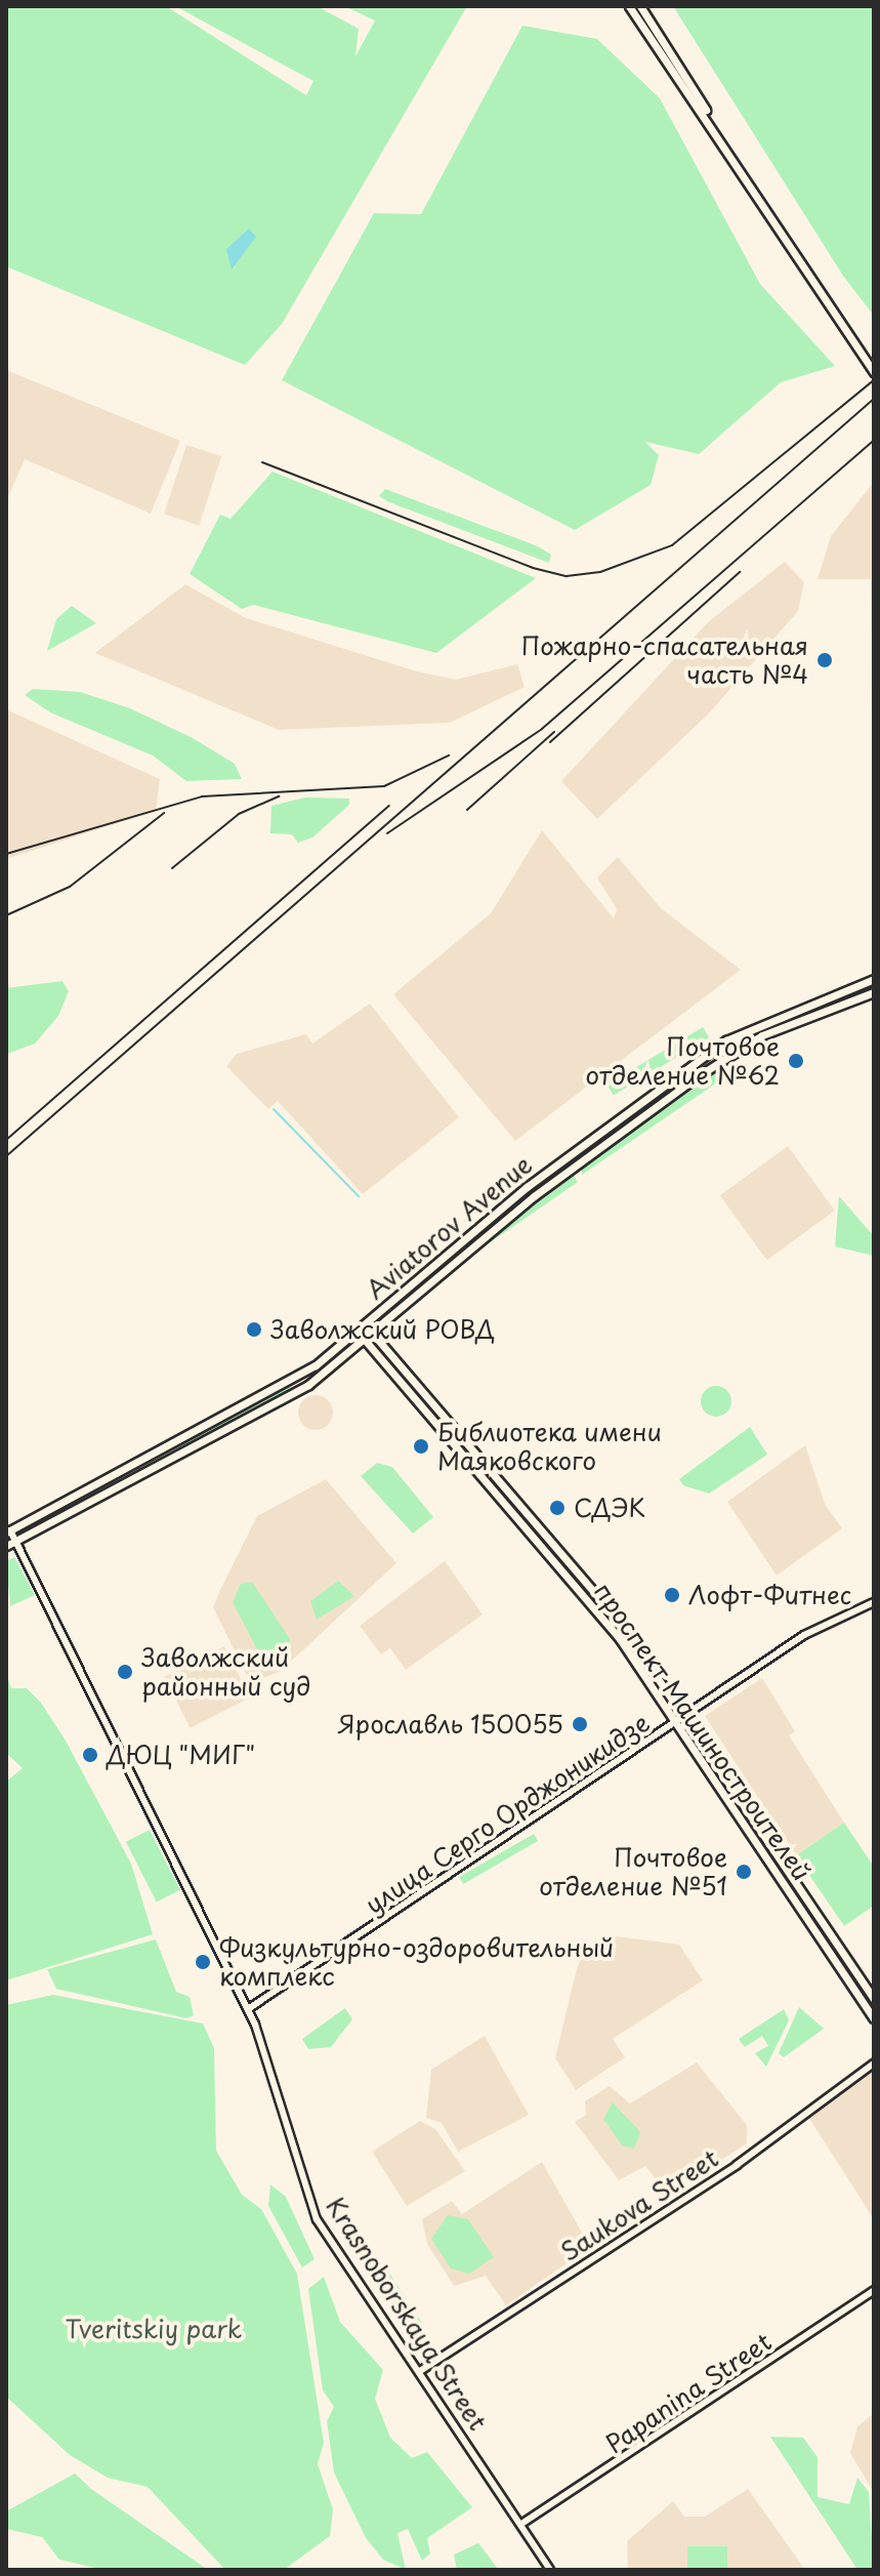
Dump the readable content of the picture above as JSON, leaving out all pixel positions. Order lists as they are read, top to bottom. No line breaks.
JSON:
{"streets":{"main road":["Aviatorov Avenue","проспект Машиностроителей"],"street":["улица Серго Орджоникидзе","Saukova Street","Krasnoborskaya Street","Papanina Street"]},"crossings":[["Aviatorov Avenue","проспект Машиностроителей"],["Aviatorov Avenue","Krasnoborskaya Street"],["проспект Машиностроителей","улица Серго Орджоникидзе"],["улица Серго Орджоникидзе","Krasnoborskaya Street"],["Saukova Street","Krasnoborskaya Street"],["Krasnoborskaya Street","Papanina Street"]],"parks":["Tveritskiy park"],"places":["Пожарно-спасательная часть №4","Почтовое отделение №62","Заволжский РОВД","Библиотека имени Маяковского","СДЭК","Лофт-Фитнес","Заволжский районный суд","Ярославль 150055","ДЮЦ \"МИГ\"","Почтовое отделение №51","Физкультурно-оздоровительный комплекс"]}
